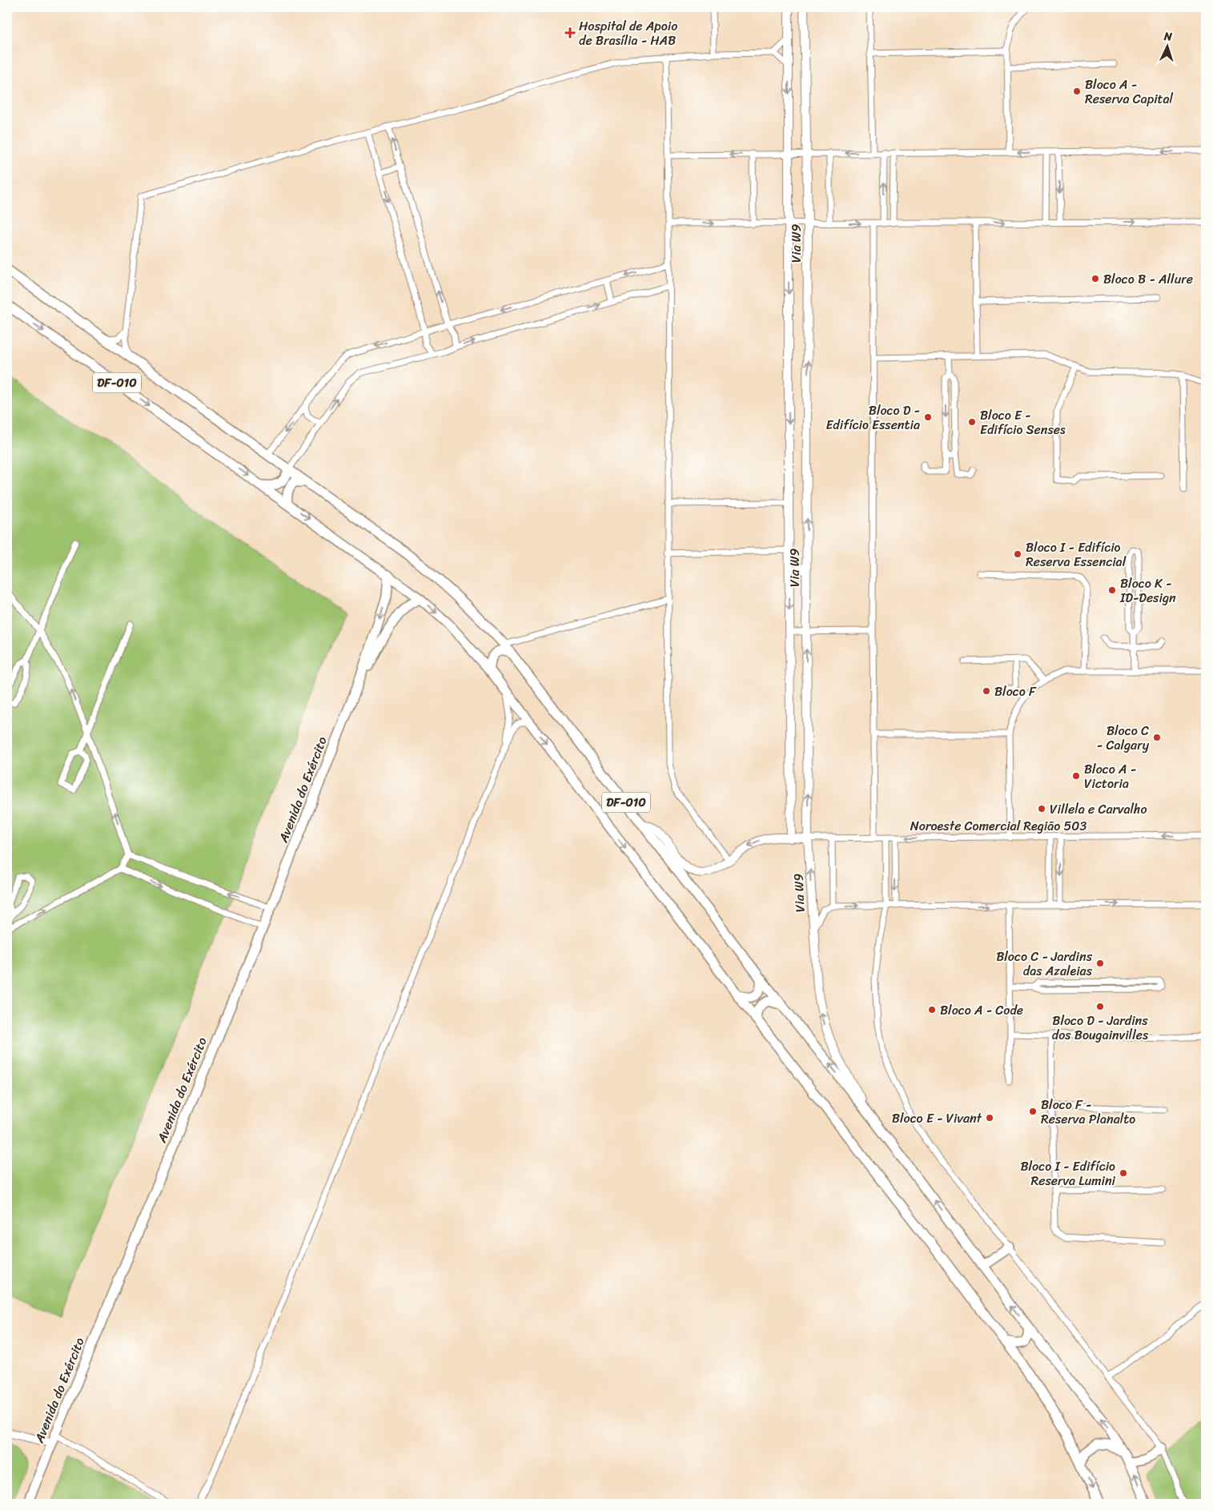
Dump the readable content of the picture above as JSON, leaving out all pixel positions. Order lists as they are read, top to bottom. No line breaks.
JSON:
{"streets":{"main road":["DF-010","Avenida do Exército"],"street":["Via W9","Noroeste Comercial Região 503"]},"crossings":[["Via W9","DF-010"],["Via W9","Noroeste Comercial Região 503"],["DF-010","Avenida do Exército"],["DF-010","Noroeste Comercial Região 503"]],"one_way":["Noroeste Comercial Região 503"],"places":{"health":["Hospital de Apoio de Brasília - HAB"],"other":["Bloco A - Reserva Capital","Bloco B - Allure","Bloco D - Edifício Essentia","Bloco E - Edifício Senses","Bloco I - Edifício Reserva Essencial","Bloco K - ID-Design","Bloco F","Bloco C - Calgary","Bloco A - Victoria","Villela e Carvalho","Bloco C - Jardins das Azaleias","Bloco D - Jardins dos Bougainvilles","Bloco A - Code","Bloco F - Reserva Planalto","Bloco E - Vivant","Bloco I - Edifício Reserva Lumini"]},"north":"top"}
